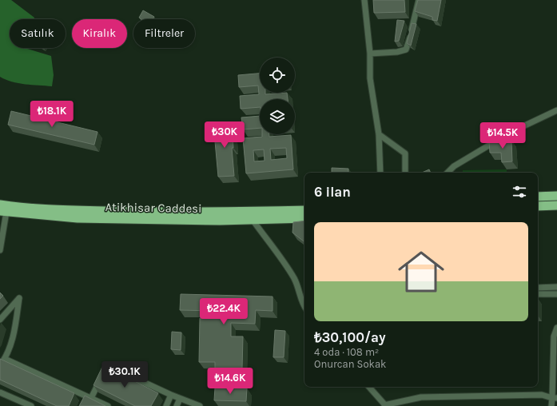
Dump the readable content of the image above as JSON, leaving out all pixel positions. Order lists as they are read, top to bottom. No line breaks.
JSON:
{"streets":{"highway":["Atikhisar Caddesi"]},"page":{"chip":["Satılık","Kiralık","Filtreler"],"price":["₺18.1K","₺30K","₺14.5K","₺22.4K","₺30.1K","₺14.6K"],"heading":"6 ilan","list":[{"name":"₺30,100/ay","note":"4 oda · 108 m² · Onurcan Sokak"}]}}
